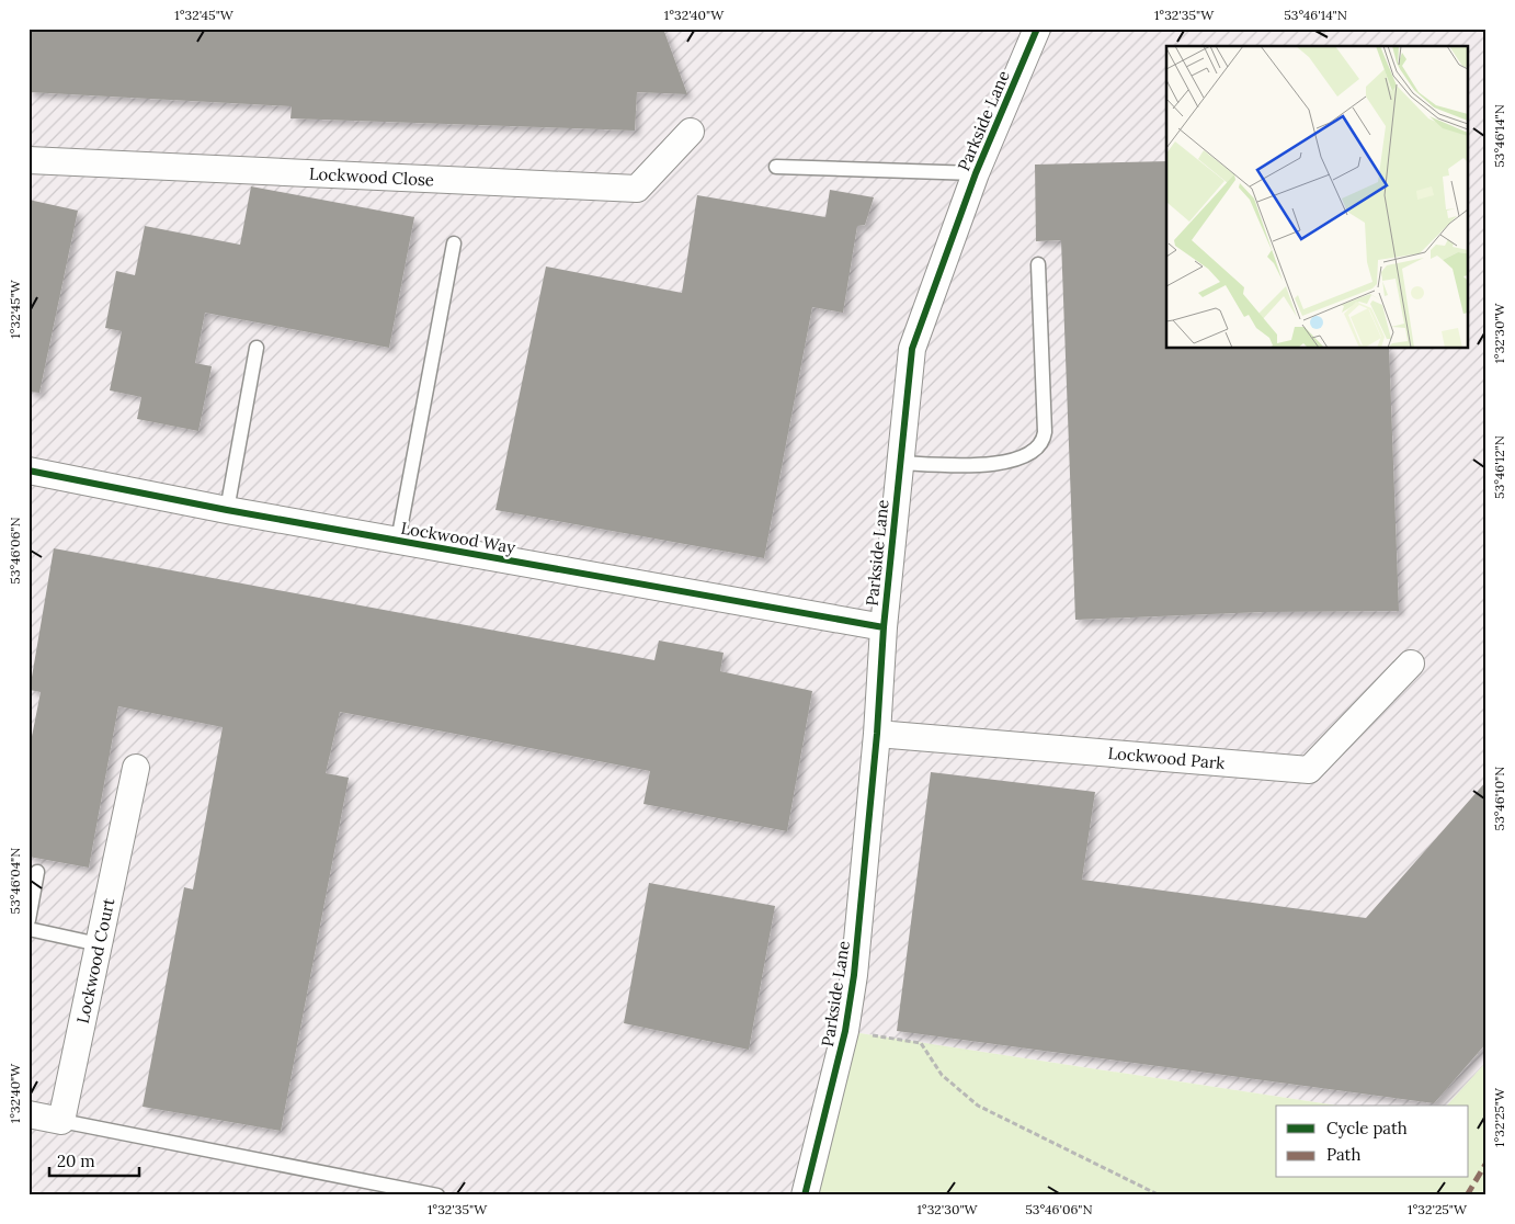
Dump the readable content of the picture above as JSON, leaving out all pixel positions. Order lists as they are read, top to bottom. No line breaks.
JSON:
{"streets":{"street":["Parkside Lane","Lockwood Close","Lockwood Way","Lockwood Park","Lockwood Court"]},"crossings":[["Parkside Lane","Lockwood Way"],["Parkside Lane","Lockwood Park"]],"legend":["Cycle path","Path"],"scale_bar":"20 m","coordinates":["1°32'45\"W","1°32'40\"W","1°32'35\"W","53°46'14\"N","1°32'30\"W","53°46'12\"N","53°46'06\"N","53°46'10\"N","53°46'04\"N","1°32'25\"W"]}
